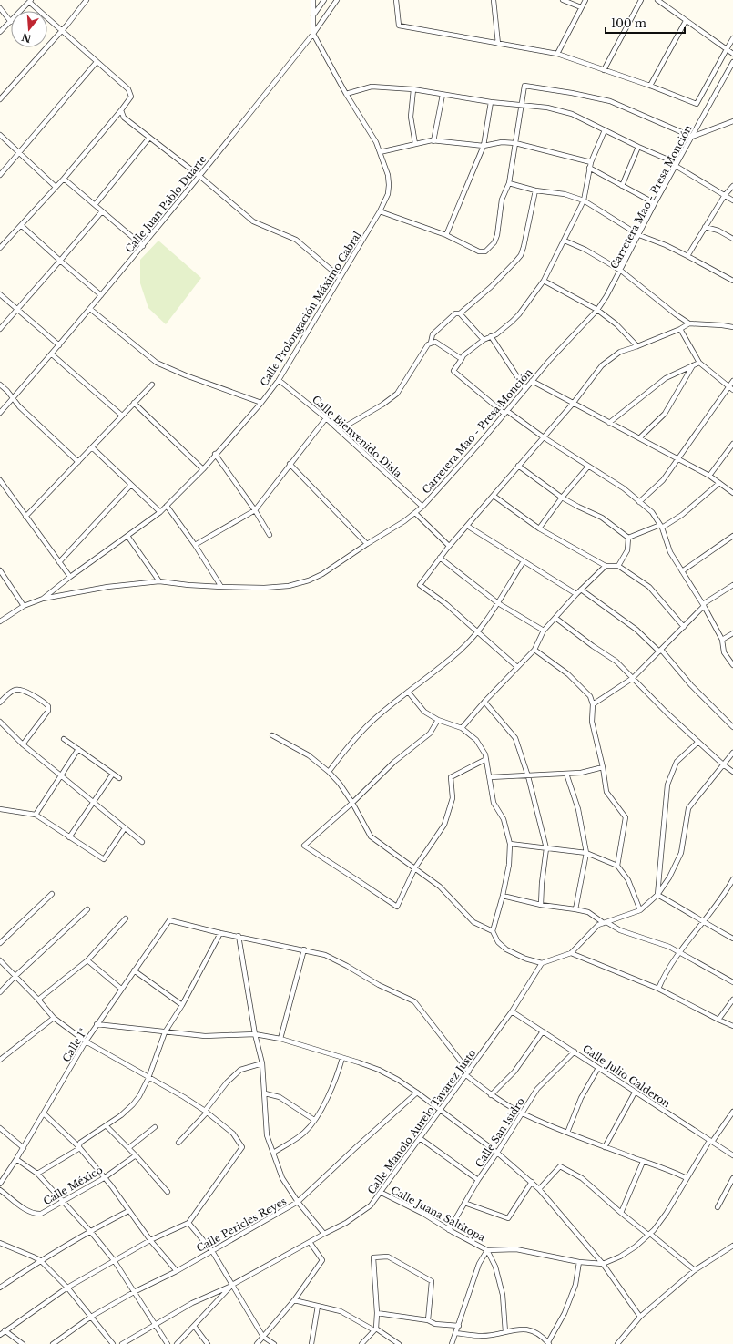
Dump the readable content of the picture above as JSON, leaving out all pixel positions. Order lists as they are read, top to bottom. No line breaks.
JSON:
{"streets":{"street":["Carretera Mao - Presa Monción","Calle Juan Pablo Duarte","Calle Prolongación Máximo Cabral","Calle Bienvenido Disla","Calle 1ª","Calle Julio Calderon","Calle Manolo Aurelo Tavárez Justo","Calle San Isidro","Calle México","Calle Juana Saltitopa","Calle Pericles Reyes"]},"crossings":[["Carretera Mao - Presa Monción","Calle Prolongación Máximo Cabral"],["Carretera Mao - Presa Monción","Calle Bienvenido Disla"],["Calle Juan Pablo Duarte","Calle Prolongación Máximo Cabral"],["Calle Prolongación Máximo Cabral","Calle Bienvenido Disla"],["Calle Julio Calderon","Calle Manolo Aurelo Tavárez Justo"],["Calle Julio Calderon","Calle San Isidro"],["Calle Julio Calderon","Calle Juana Saltitopa"],["Calle Manolo Aurelo Tavárez Justo","Calle Juana Saltitopa"],["Calle San Isidro","Calle Juana Saltitopa"]],"scale_bar":"100 m","north":"bottom"}
